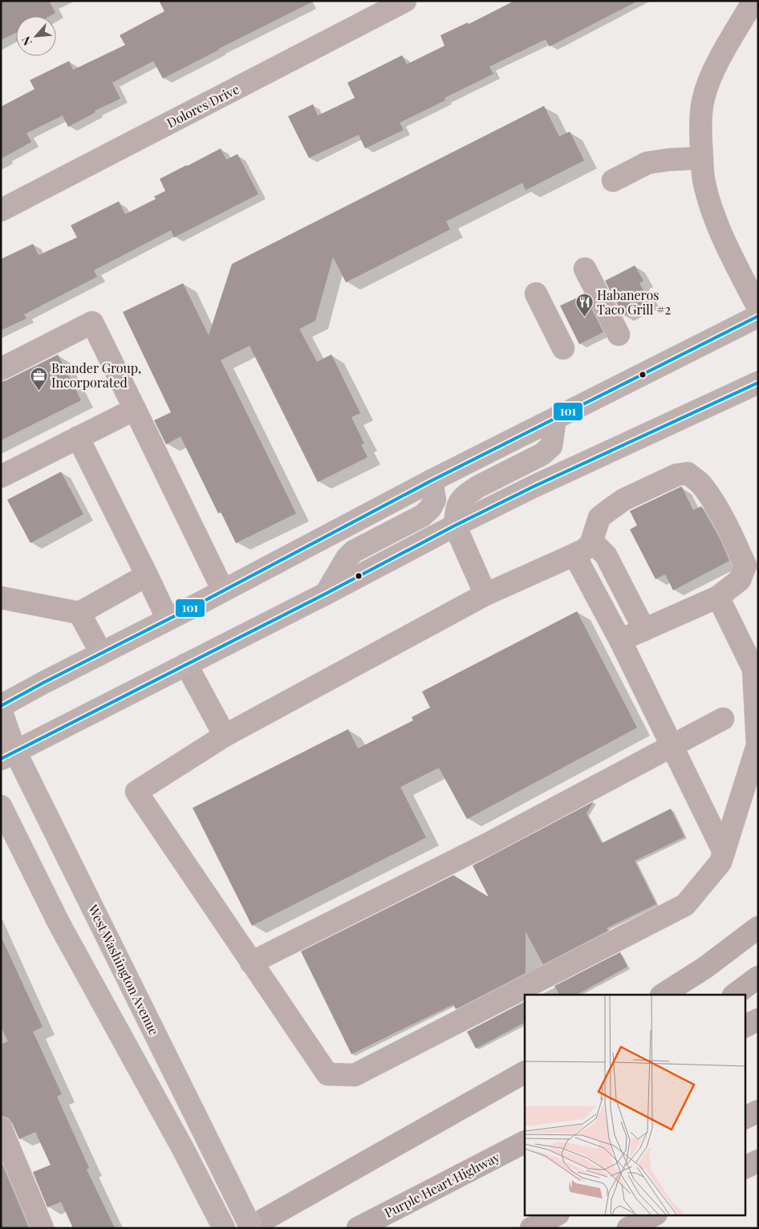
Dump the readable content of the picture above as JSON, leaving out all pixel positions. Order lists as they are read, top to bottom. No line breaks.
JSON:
{"streets":{"highway":["Purple Heart Highway"],"main road":["West Washington Avenue"],"street":["Dolores Drive"]},"places":{"restaurant":["Habaneros Taco Grill #2"],"office":["Brander Group, Incorporated"]},"lines":["transit line 101"],"north":"bottom left"}
